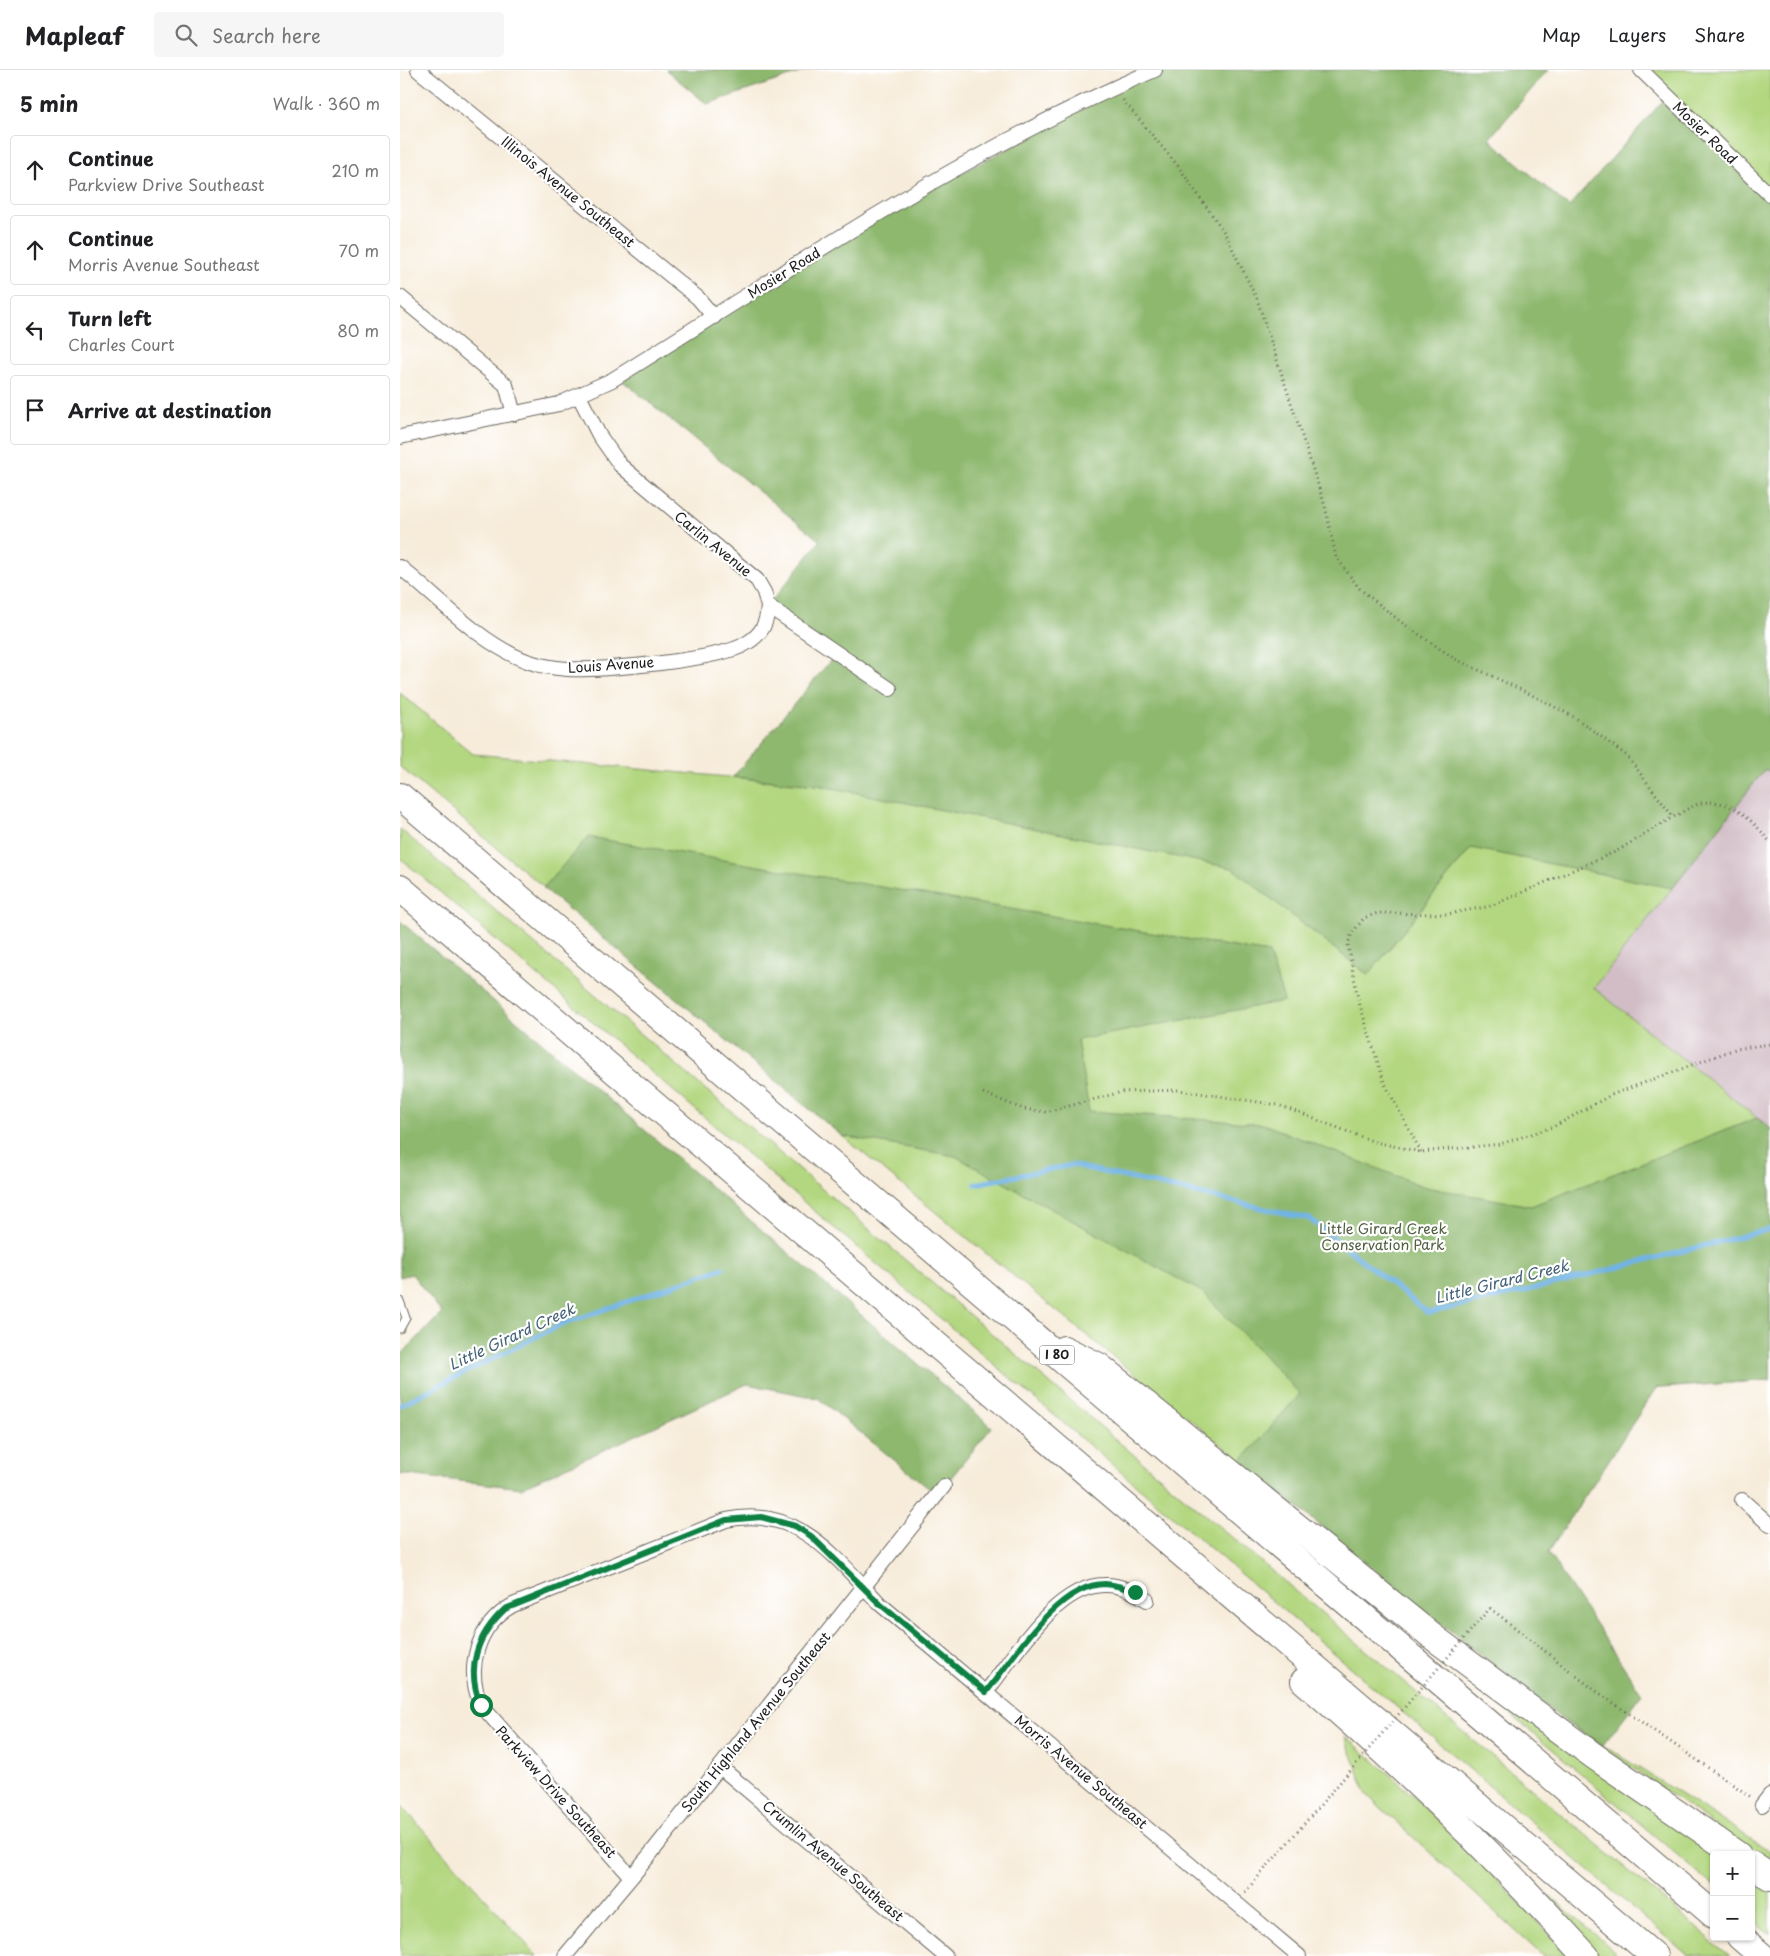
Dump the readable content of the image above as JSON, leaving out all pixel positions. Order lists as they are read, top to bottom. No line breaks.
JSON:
{"streets":{"highway":["I 80"],"street":["Mosier Road","Illinois Avenue Southeast","Carlin Avenue","Louis Avenue","South Highland Avenue Southeast","Morris Avenue Southeast","Parkview Drive Southeast","Crumlin Avenue Southeast"]},"crossings":[["Mosier Road","Illinois Avenue Southeast"],["Mosier Road","Carlin Avenue"],["Carlin Avenue","Louis Avenue"],["South Highland Avenue Southeast","Morris Avenue Southeast"],["South Highland Avenue Southeast","Parkview Drive Southeast"],["South Highland Avenue Southeast","Crumlin Avenue Southeast"],["Morris Avenue Southeast","Parkview Drive Southeast"]],"water":["Little Girard Creek"],"parks":["Little Girard Creek Conservation Park"],"page":{"header":"Mapleaf","search":"Search here","nav":["Map","Layers","Share"],"heading":["5 min","Walk · 360 m"],"list":[["Continue","Parkview Drive Southeast","210 m"],["Continue","Morris Avenue Southeast","70 m"],["Turn left","Charles Court","80 m"],"Arrive at destination"],"map_buttons":["+","−"]}}
